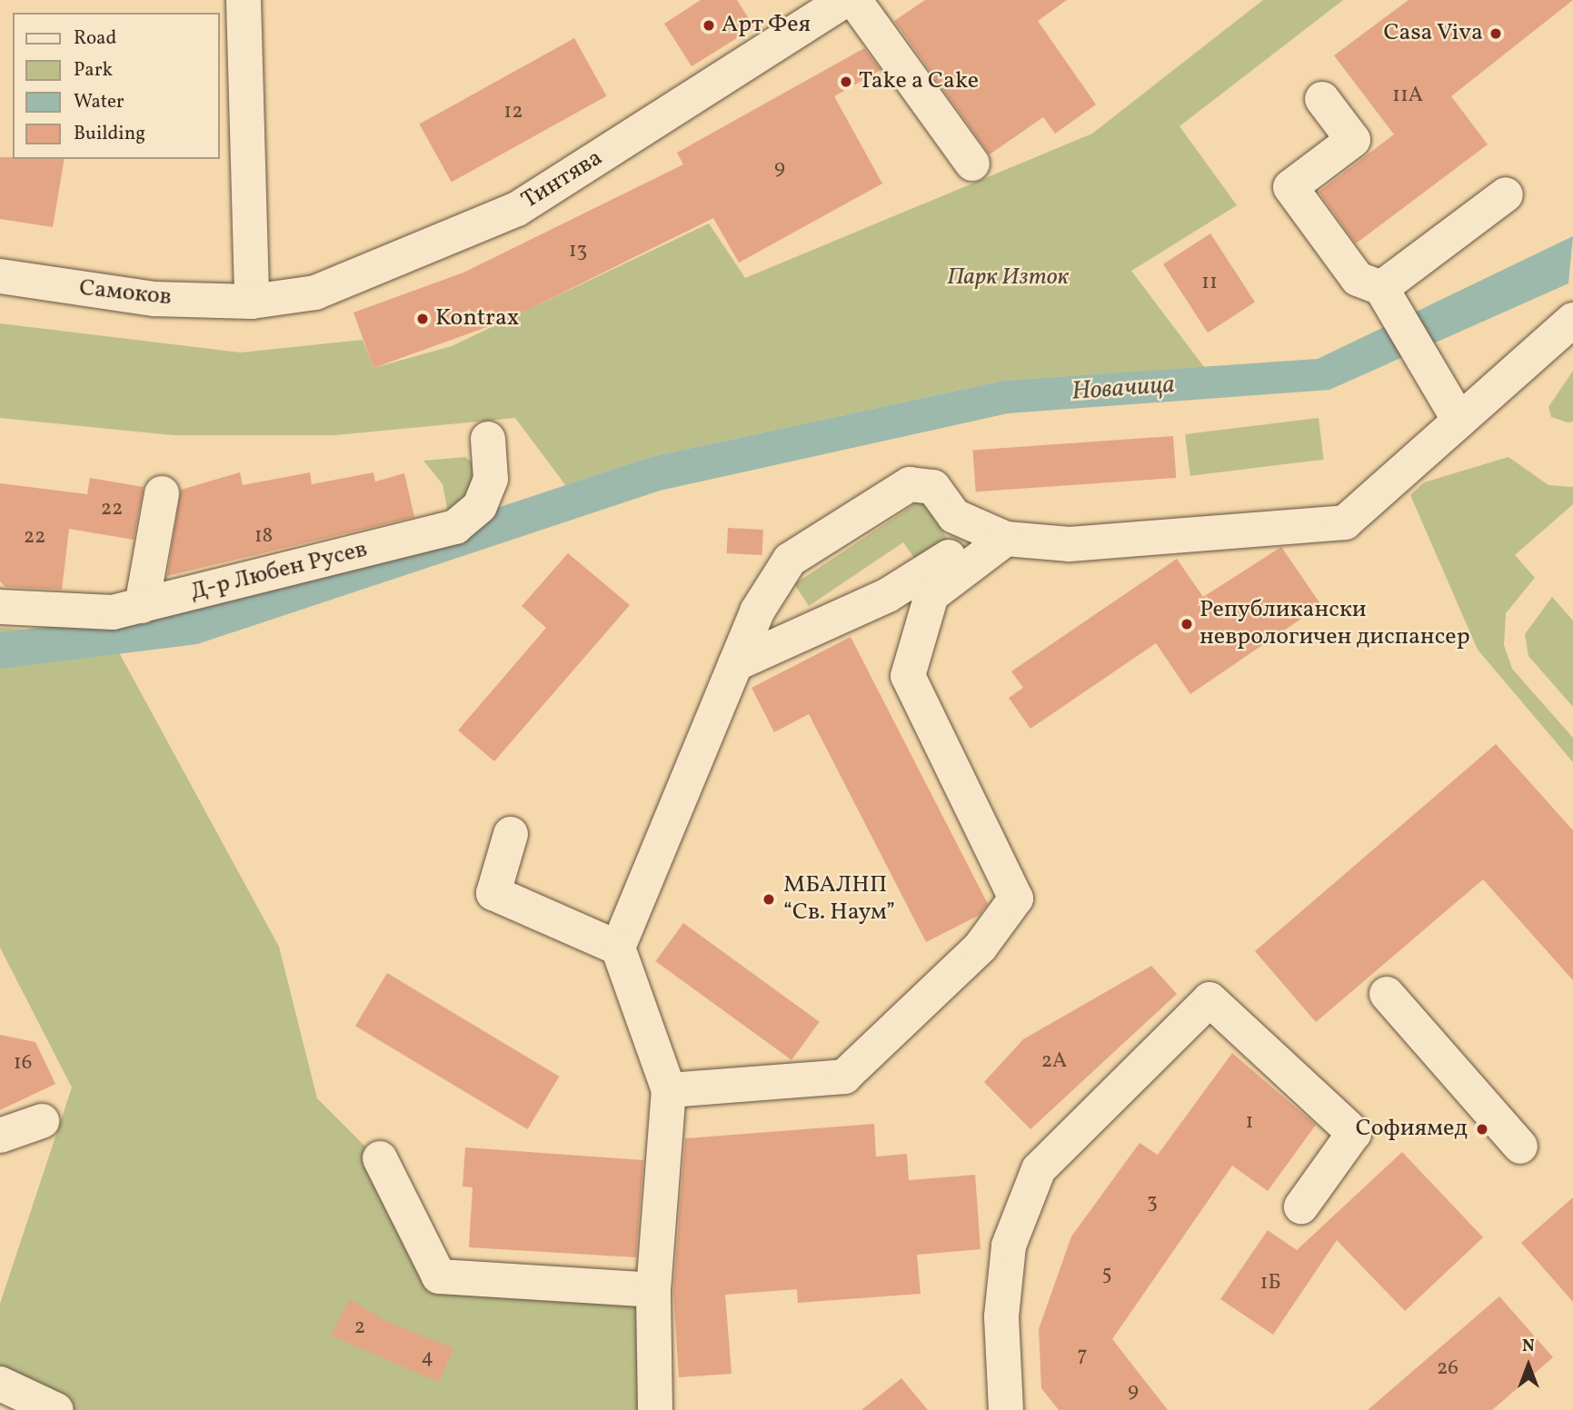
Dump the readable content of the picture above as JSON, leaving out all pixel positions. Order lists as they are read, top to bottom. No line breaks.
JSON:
{"streets":{"street":["Тинтява","Самоков","Д-р Любен Русев"]},"crossings":[["Тинтява","Самоков"]],"water":["Новачица"],"parks":["Парк Изток"],"places":["Арт Фея","Casa Viva","Take a Cake","Kontrax","Републикански неврологичен диспансер","MБАЛНП “Св. Наум”","Софиямед"],"house_numbers":["11А","12","9","13","11","22","18","22","2А","16","1","3","5","1Б","2","7","4","26","9"],"legend":["Road","Park","Water","Building"],"north":"top"}
